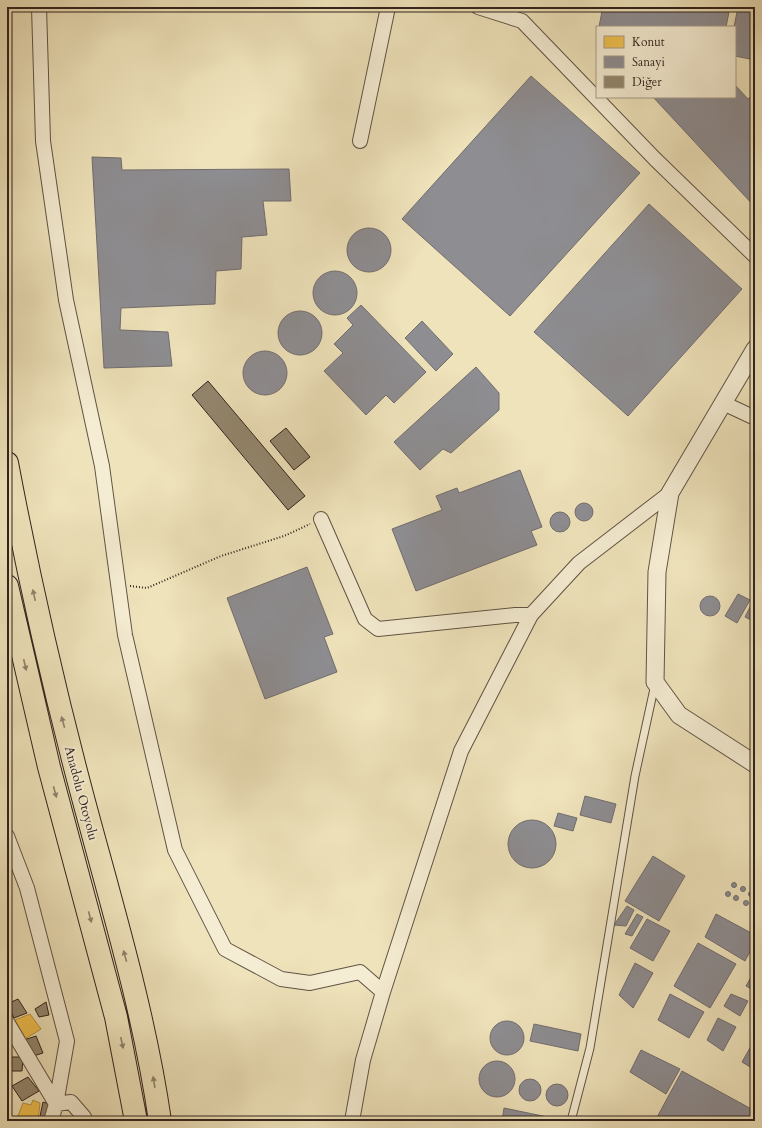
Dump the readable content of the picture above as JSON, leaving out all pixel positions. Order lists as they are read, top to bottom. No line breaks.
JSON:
{"streets":{"highway":["Anadolu Otoyolu"]},"legend":["Konut","Sanayi","Diğer"]}
